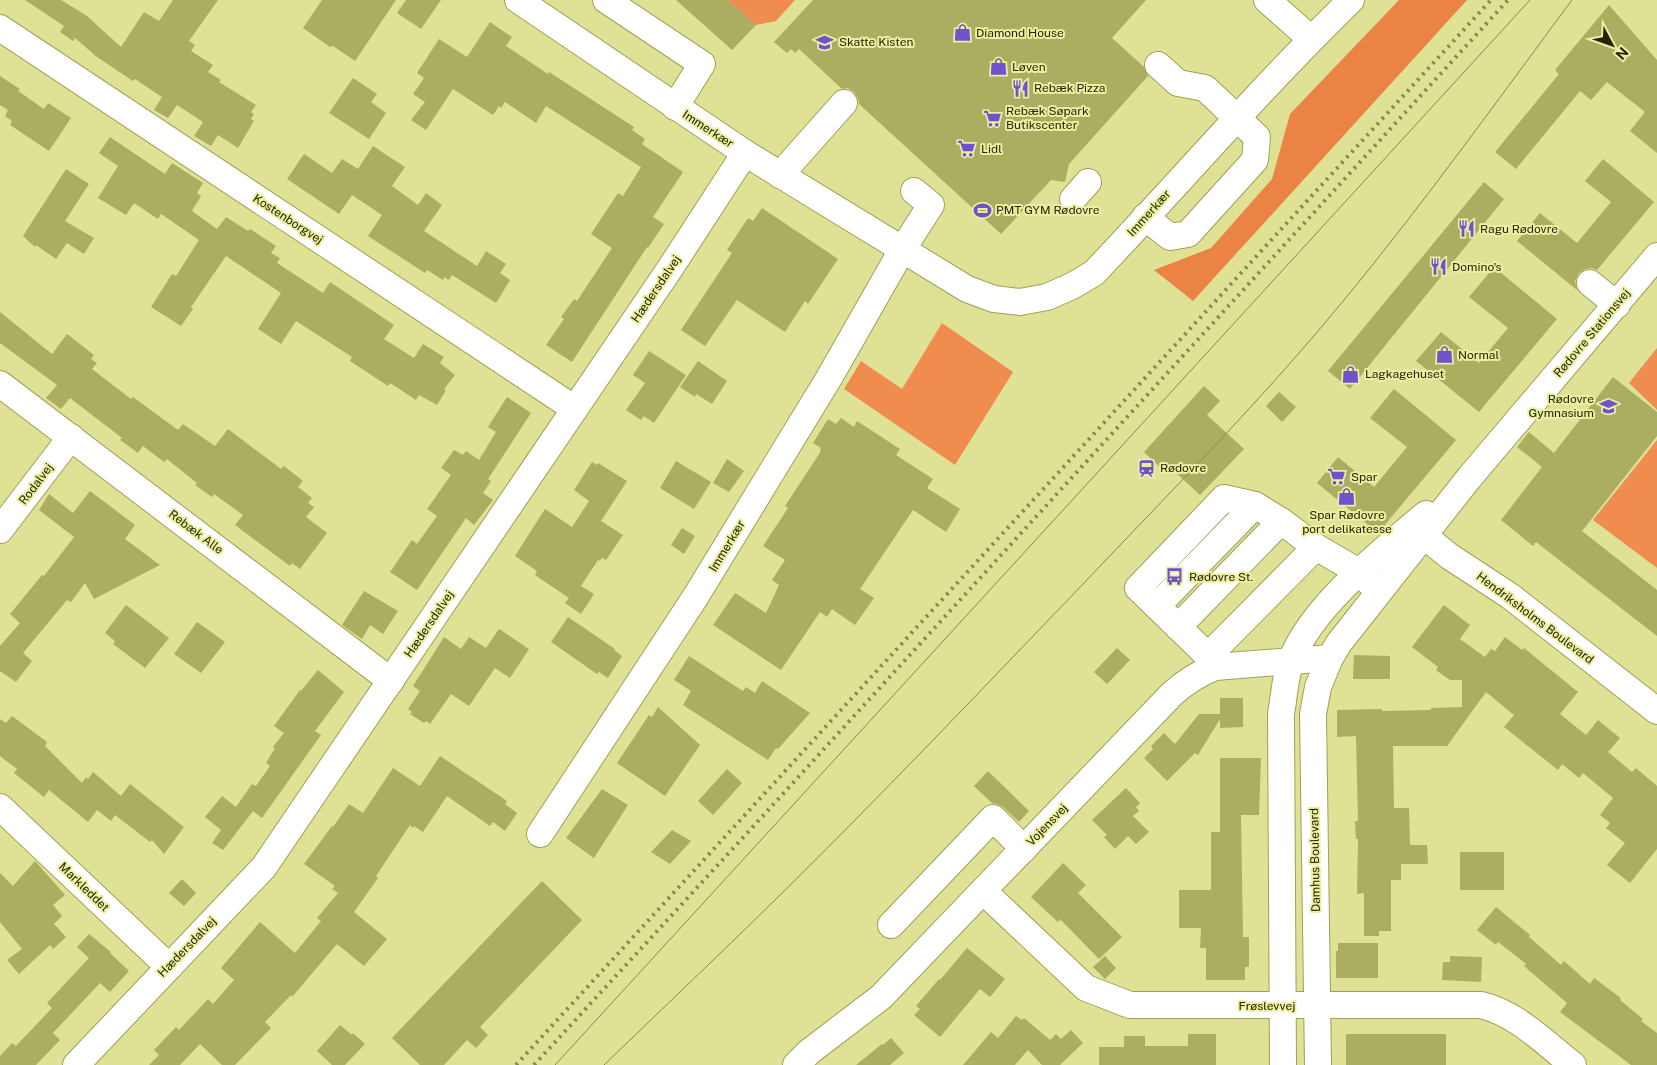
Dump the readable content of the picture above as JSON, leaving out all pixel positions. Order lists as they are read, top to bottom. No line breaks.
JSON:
{"streets":{"street":["Immerkær","Kostenborgvej","Hædersdalvej","Rødovre Stationsvej","Rodalvej","Rebæk Alle","Hendriksholms Boulevard","Vojensvej","Damhus Boulevard","Markleddet","Frøslevvej"]},"crossings":[["Immerkær","Hædersdalvej"],["Kostenborgvej","Hædersdalvej"],["Hædersdalvej","Rebæk Alle"],["Hædersdalvej","Markleddet"],["Rødovre Stationsvej","Hendriksholms Boulevard"],["Rødovre Stationsvej","Vojensvej"],["Rødovre Stationsvej","Damhus Boulevard"],["Rodalvej","Rebæk Alle"],["Vojensvej","Damhus Boulevard"],["Vojensvej","Frøslevvej"],["Damhus Boulevard","Frøslevvej"]],"places":{"shop":["Diamond House","Løven","Normal","Lagkagehuset","Spar Rødovre port delikatesse"],"school or university":["Skatte Kisten","Rødovre Gymnasium"],"restaurant":["Rebæk Pizza","Ragu Rødovre","Domino's"],"supermarket":["Rebæk Søpark Butikscenter","Lidl","Spar"],"sports":["PMT GYM Rødovre"],"station":["Rødovre"],"bus stop":["Rødovre St."]},"north":"bottom right"}
